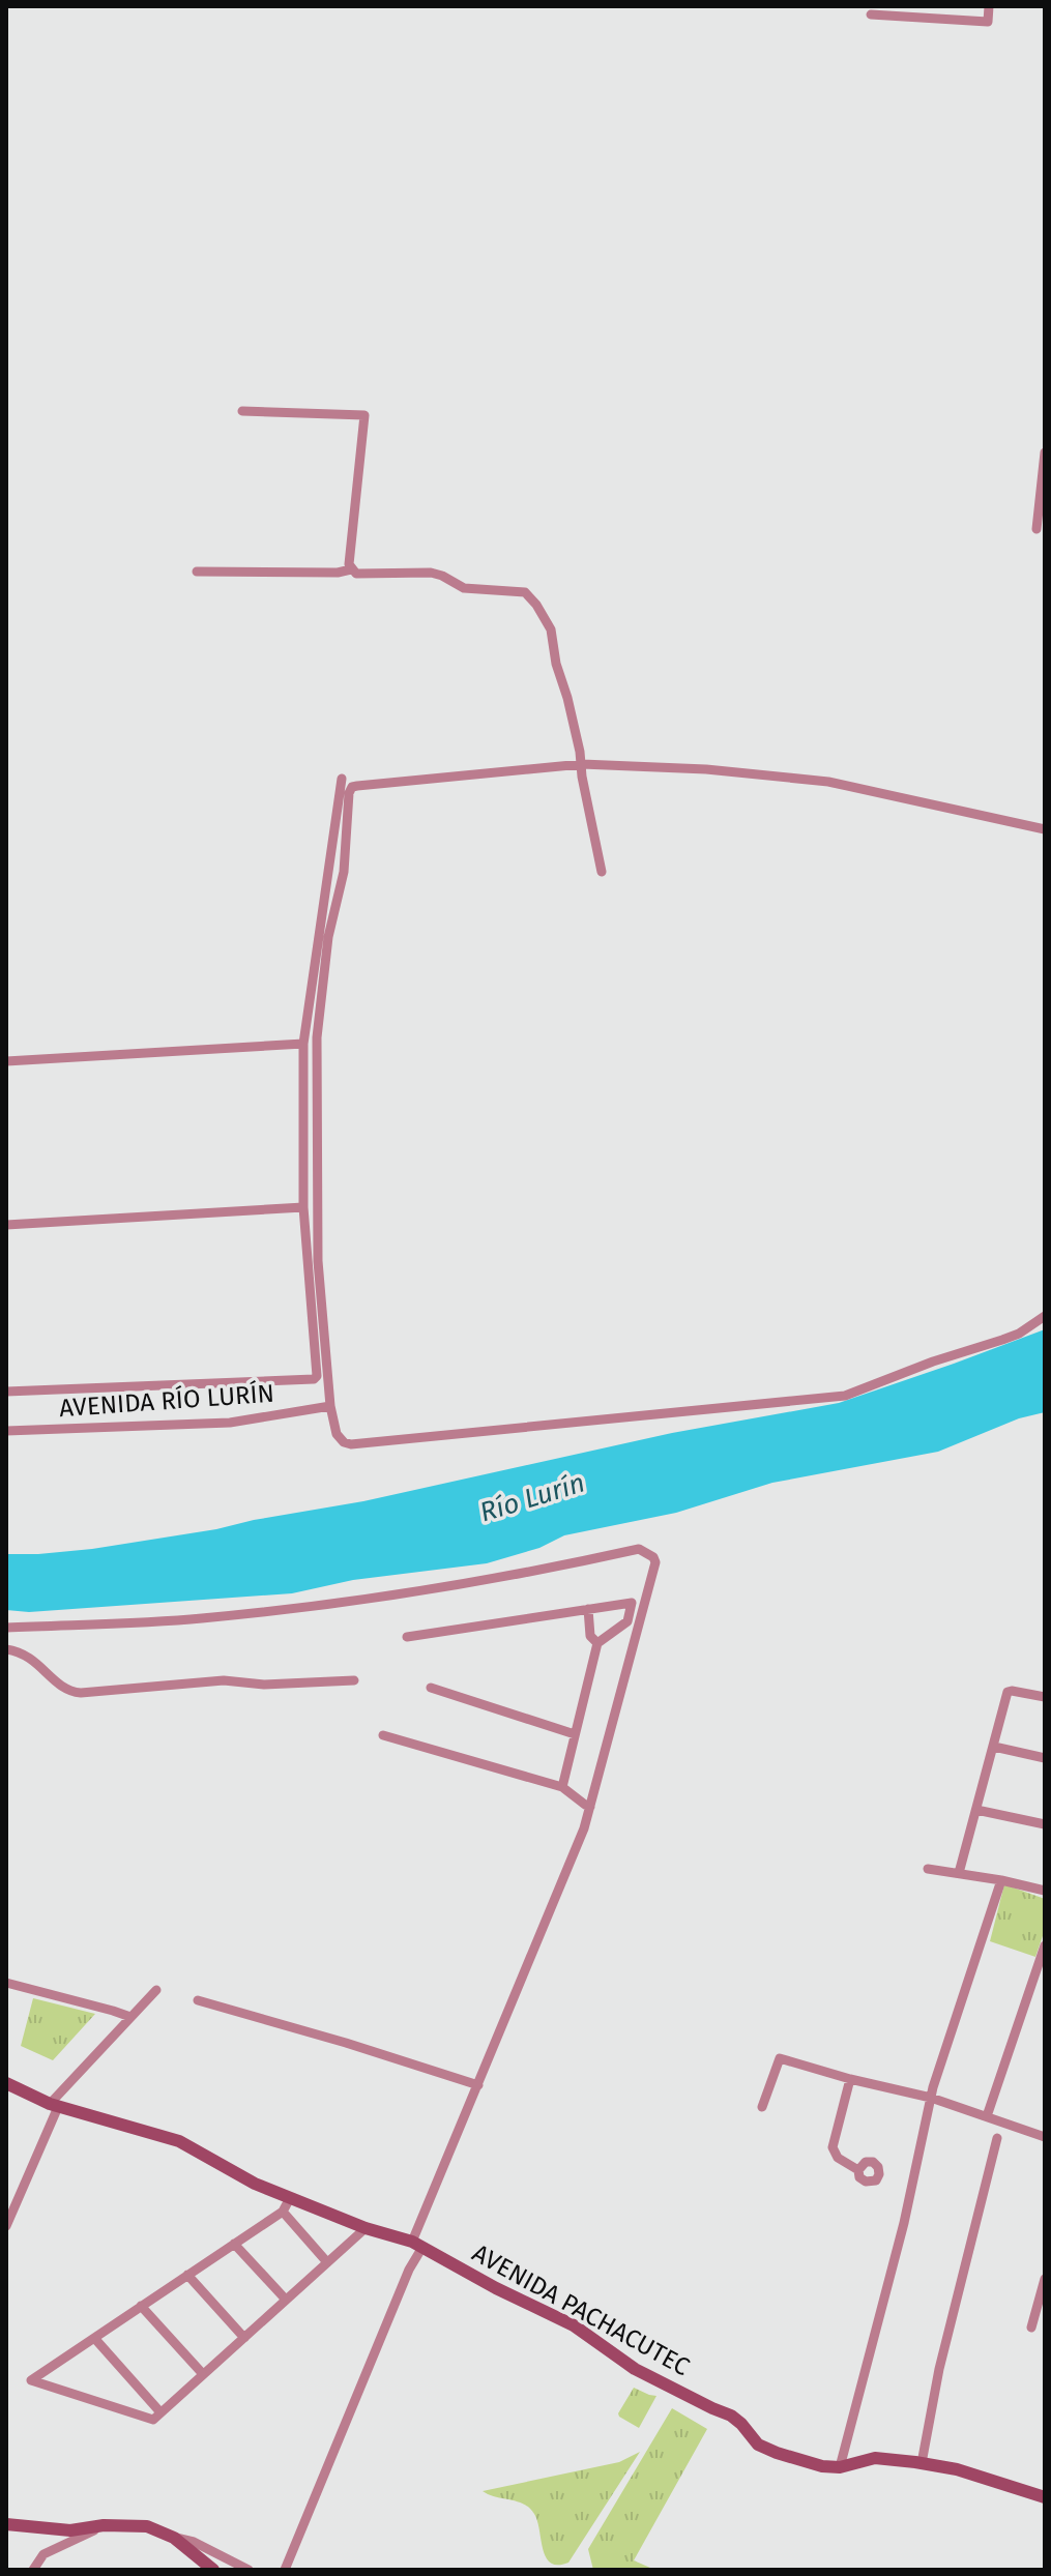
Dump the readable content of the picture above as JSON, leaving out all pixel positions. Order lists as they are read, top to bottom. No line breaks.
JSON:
{"streets":{"main road":["AVENIDA PACHACUTEC"],"street":["AVENIDA RÍO LURÍN"]},"water":["Río Lurín"]}
